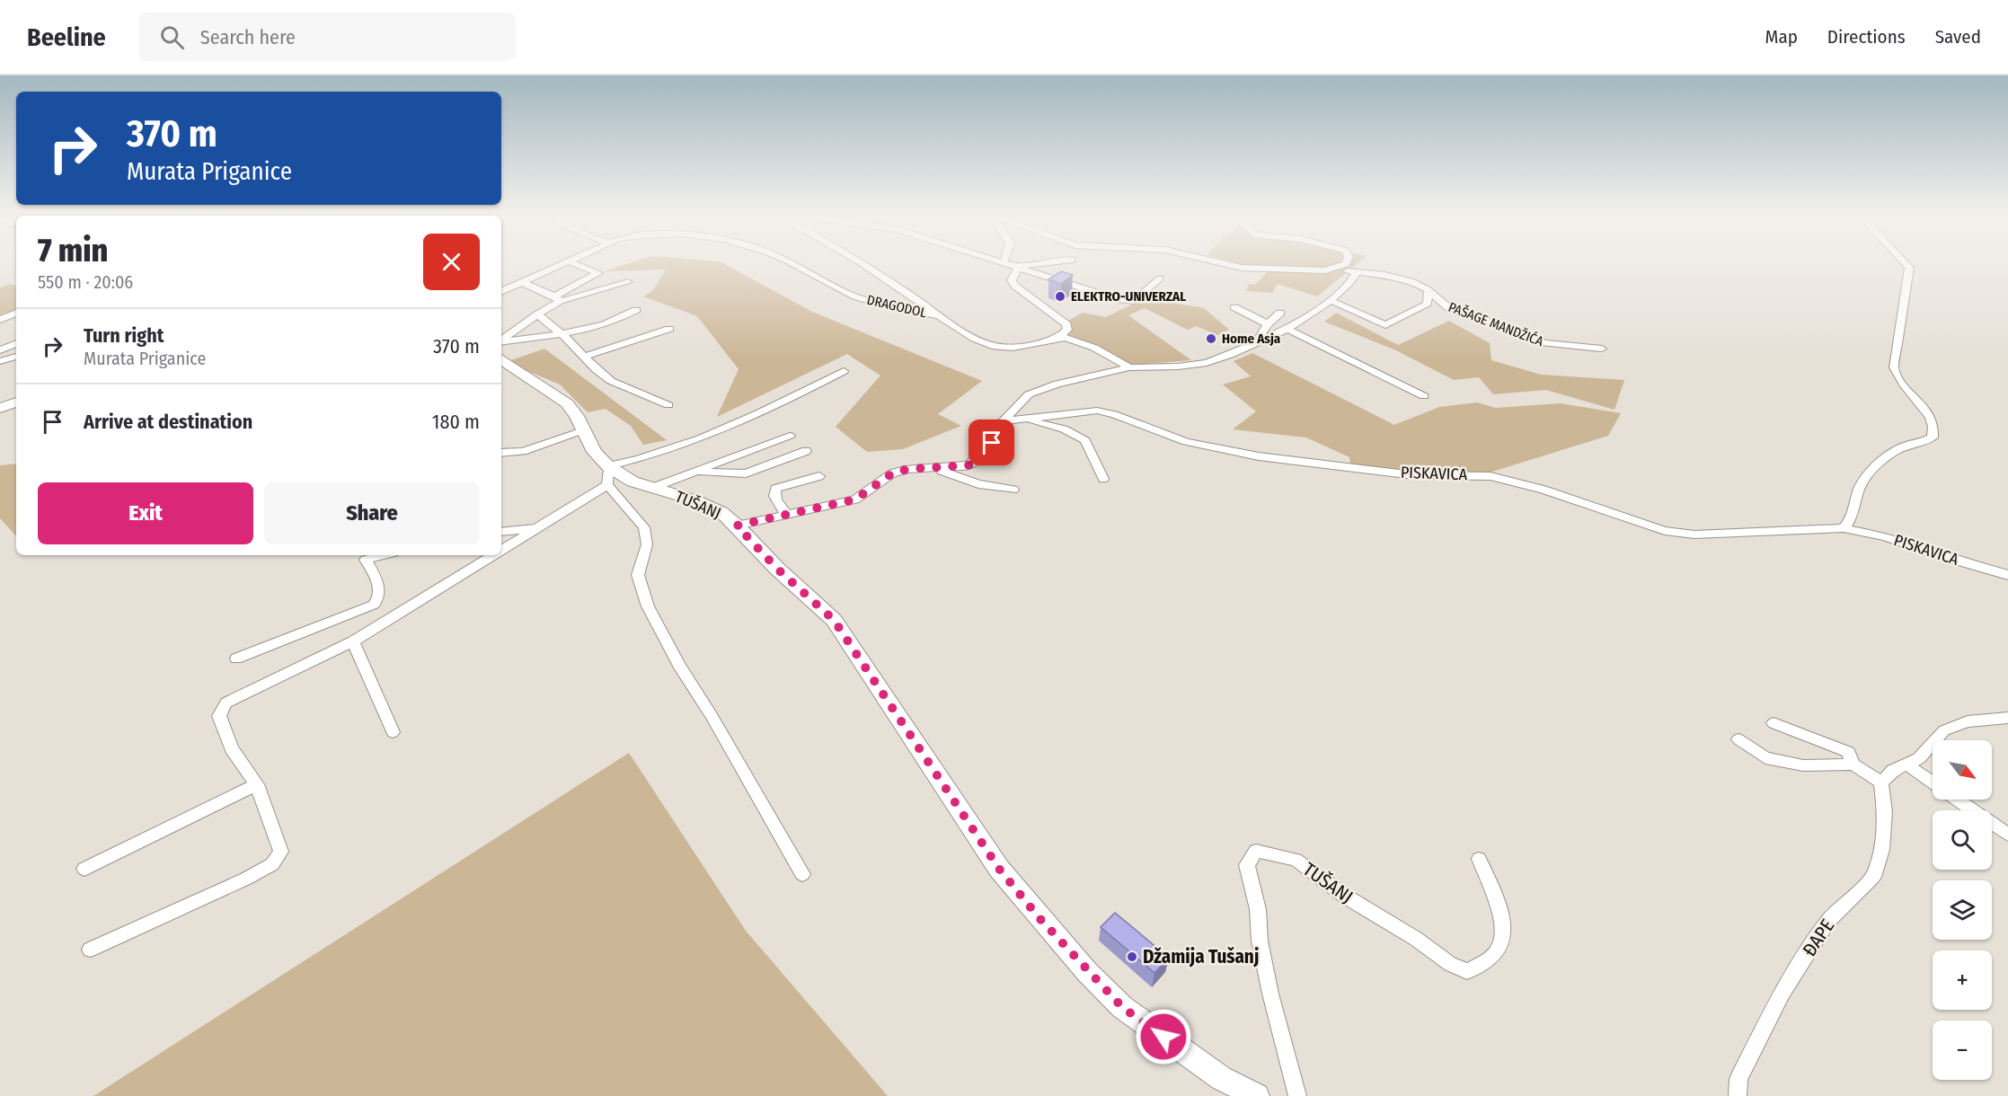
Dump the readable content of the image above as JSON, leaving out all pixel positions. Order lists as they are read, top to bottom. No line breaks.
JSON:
{"streets":{"street":["DRAGODOL","PAŠAGE MANDŽIĆA","PISKAVICA","TUŠANJ","ĐAPE"]},"places":["ELEKTRO-UNIVERZAL","Home Asja","Džamija Tušanj"],"north":"bottom right","page":{"header":"Beeline","search":"Search here","nav":["Map","Directions","Saved"],"turn":["370 m","Murata Priganice"],"heading":["7 min","550 m · 20:06"],"list":[{"name":"Turn right","note":"Murata Priganice","value":"370 m"},{"name":"Arrive at destination","value":"180 m"}],"buttons":["Exit","Share"],"map_buttons":["+","−"]}}
